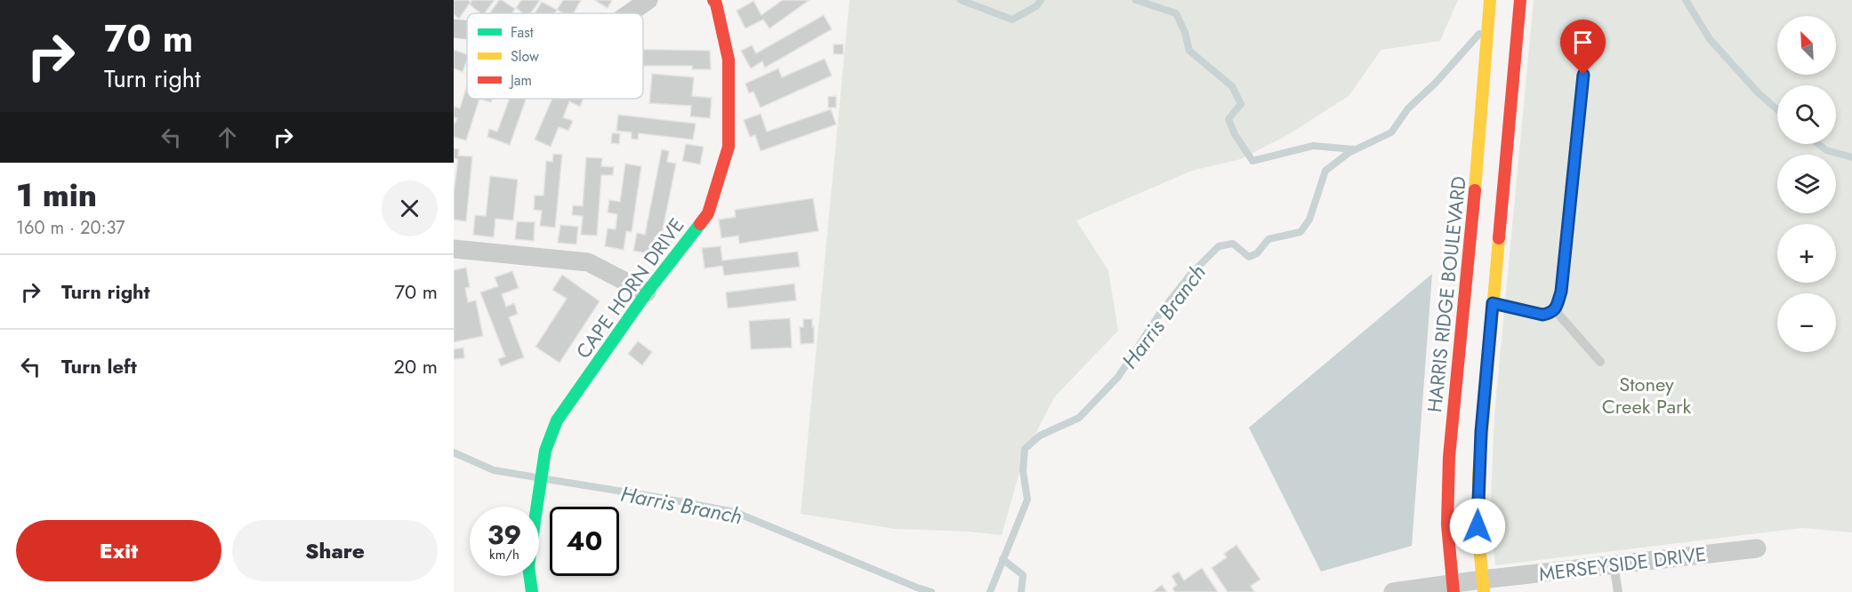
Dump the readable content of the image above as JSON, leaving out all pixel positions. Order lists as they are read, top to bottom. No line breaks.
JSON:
{"streets":{"street":["CAPE HORN DRIVE","HARRIS RIDGE BOULEVARD","MERSEYSIDE DRIVE"]},"crossings":[["HARRIS RIDGE BOULEVARD","MERSEYSIDE DRIVE"]],"water":["Harris Branch"],"parks":["Stoney Creek Park"],"legend":["Fast","Slow","Jam"],"north":"top left","page":{"turn":["70 m","Turn right"],"map_buttons":["+","−"],"heading":["1 min","160 m · 20:37"],"list":[{"name":"Turn right","value":"70 m"},{"name":"Turn left","value":"20 m"}],"speed":"39 km/h","limit":"40","buttons":["Exit","Share"]}}
